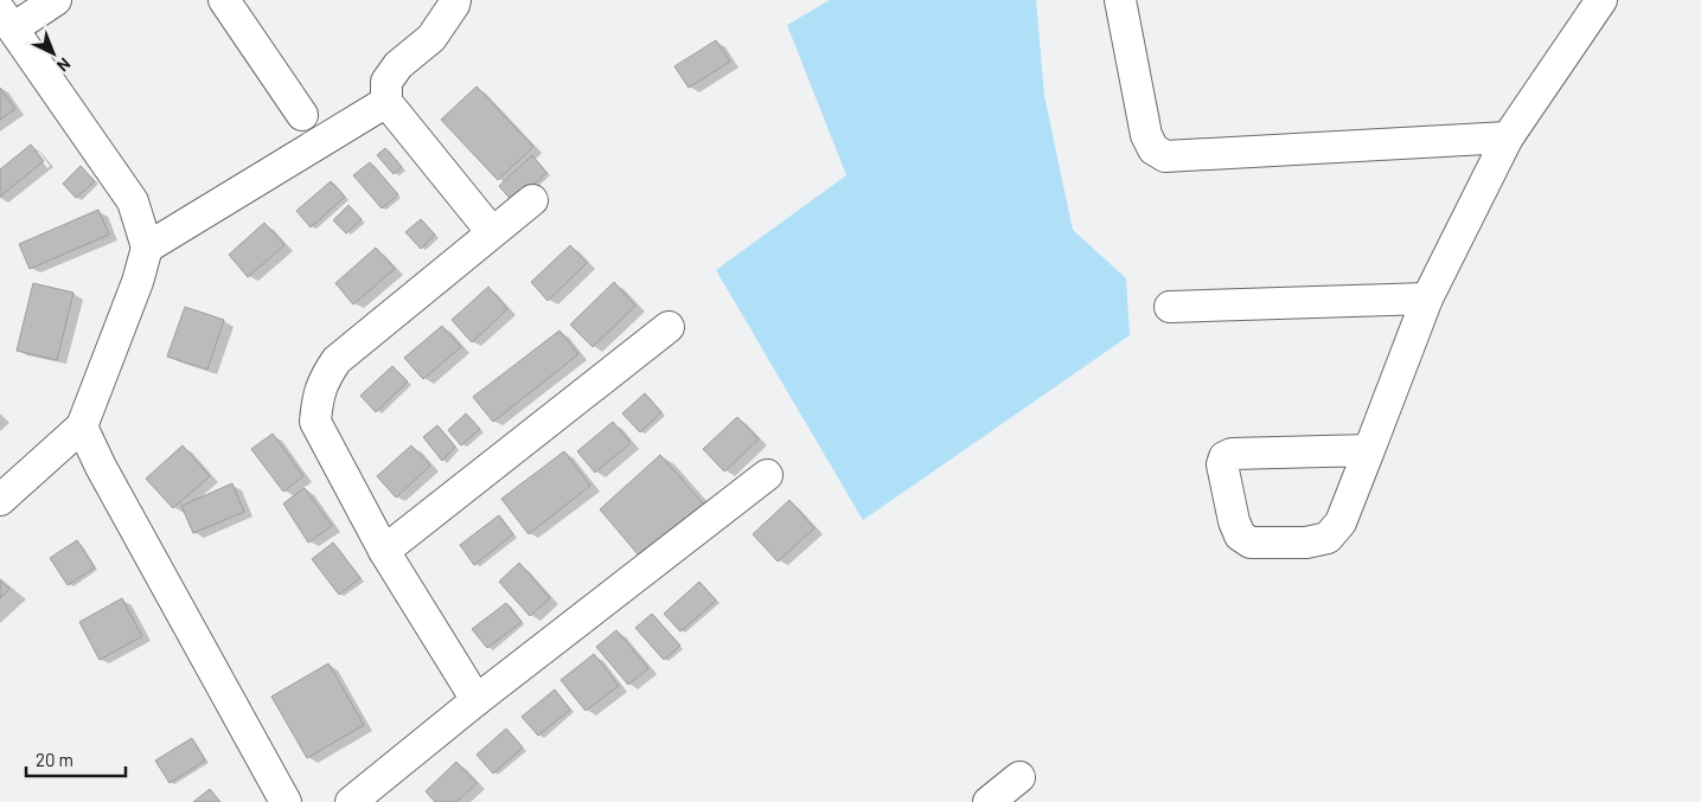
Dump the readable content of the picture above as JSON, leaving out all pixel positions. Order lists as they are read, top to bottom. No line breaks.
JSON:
{"scale_bar":"20 m","north":"bottom right"}
